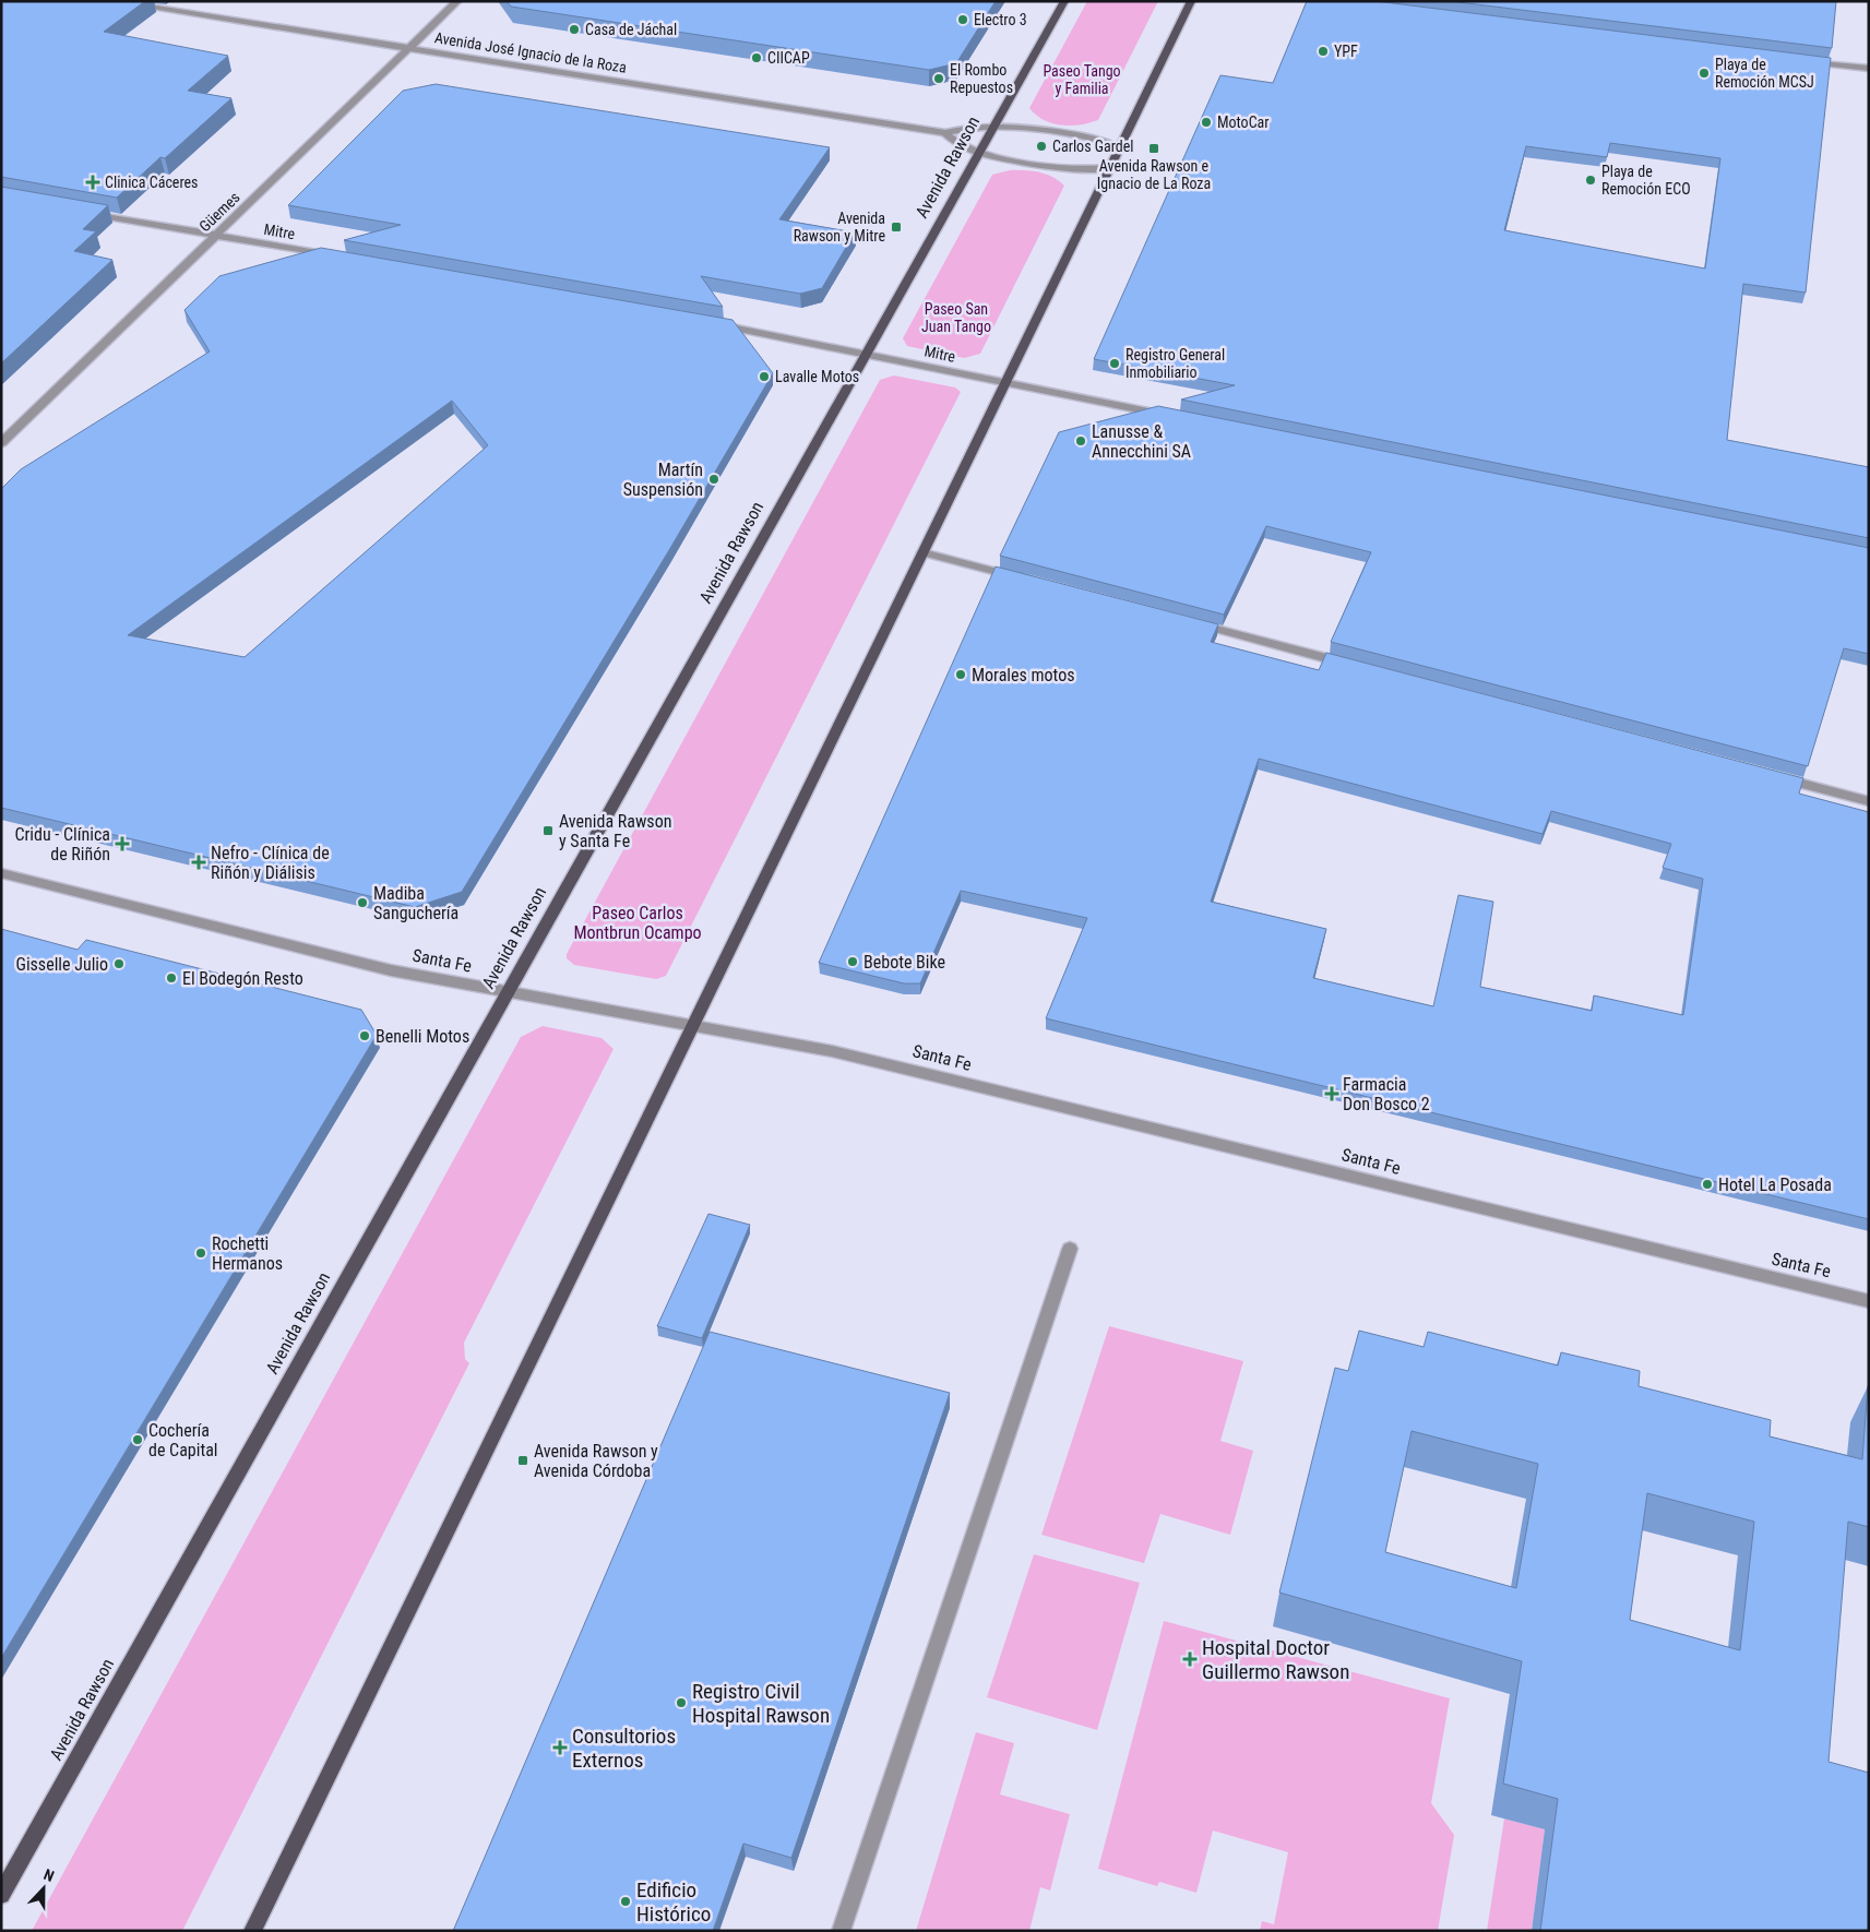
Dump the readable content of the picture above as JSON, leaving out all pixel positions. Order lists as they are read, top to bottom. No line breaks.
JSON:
{"streets":{"main road":["Avenida Rawson"],"street":["Avenida José Ignacio de la Roza","Güemes","Mitre","Santa Fe"]},"crossings":[["Avenida José Ignacio de la Roza","Avenida Rawson"],["Avenida José Ignacio de la Roza","Güemes"],["Avenida Rawson","Mitre"],["Avenida Rawson","Santa Fe"],["Güemes","Mitre"]],"parks":["Paseo Tango y Familia","Paseo San Juan Tango","Paseo Carlos Montbrun Ocampo"],"places":{"other":["Electro 3","Casa de Jáchal","YPF","CIICAP","Playa de Remoción MCSJ","El Rombo Repuestos","MotoCar","Carlos Gardel","Playa de Remoción ECO","Registro General Inmobiliario","Lavalle Motos","Lanusse & Annecchini SA","Martín Suspensión","Morales motos","Madiba Sanguchería","Bebote Bike","Gisselle Julio","El Bodegón Resto","Benelli Motos","Hotel La Posada","Rochetti Hermanos","Cochería de Capital","Registro Civil Hospital Rawson","Edificio Histórico"],"transit":["Avenida Rawson e Ignacio de La Roza","Avenida Rawson y Mitre","Avenida Rawson y Santa Fe","Avenida Rawson y Avenida Córdoba"],"health":["Clinica Cáceres","Cridu - Clínica de Riñón","Nefro - Clínica de Riñón y Diálisis","Farmacia Don Bosco 2","Hospital Doctor Guillermo Rawson","Consultorios Externos"]},"north":"top"}
